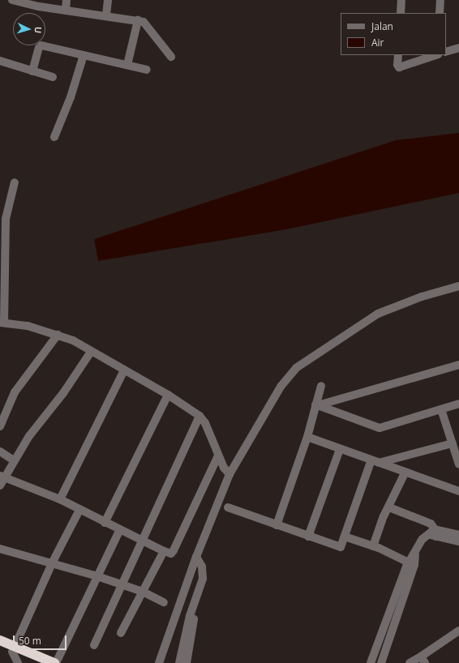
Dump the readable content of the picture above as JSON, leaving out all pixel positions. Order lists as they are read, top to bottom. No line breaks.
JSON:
{"legend":["Jalan","Air"],"scale_bar":"50 m","north":"right"}
